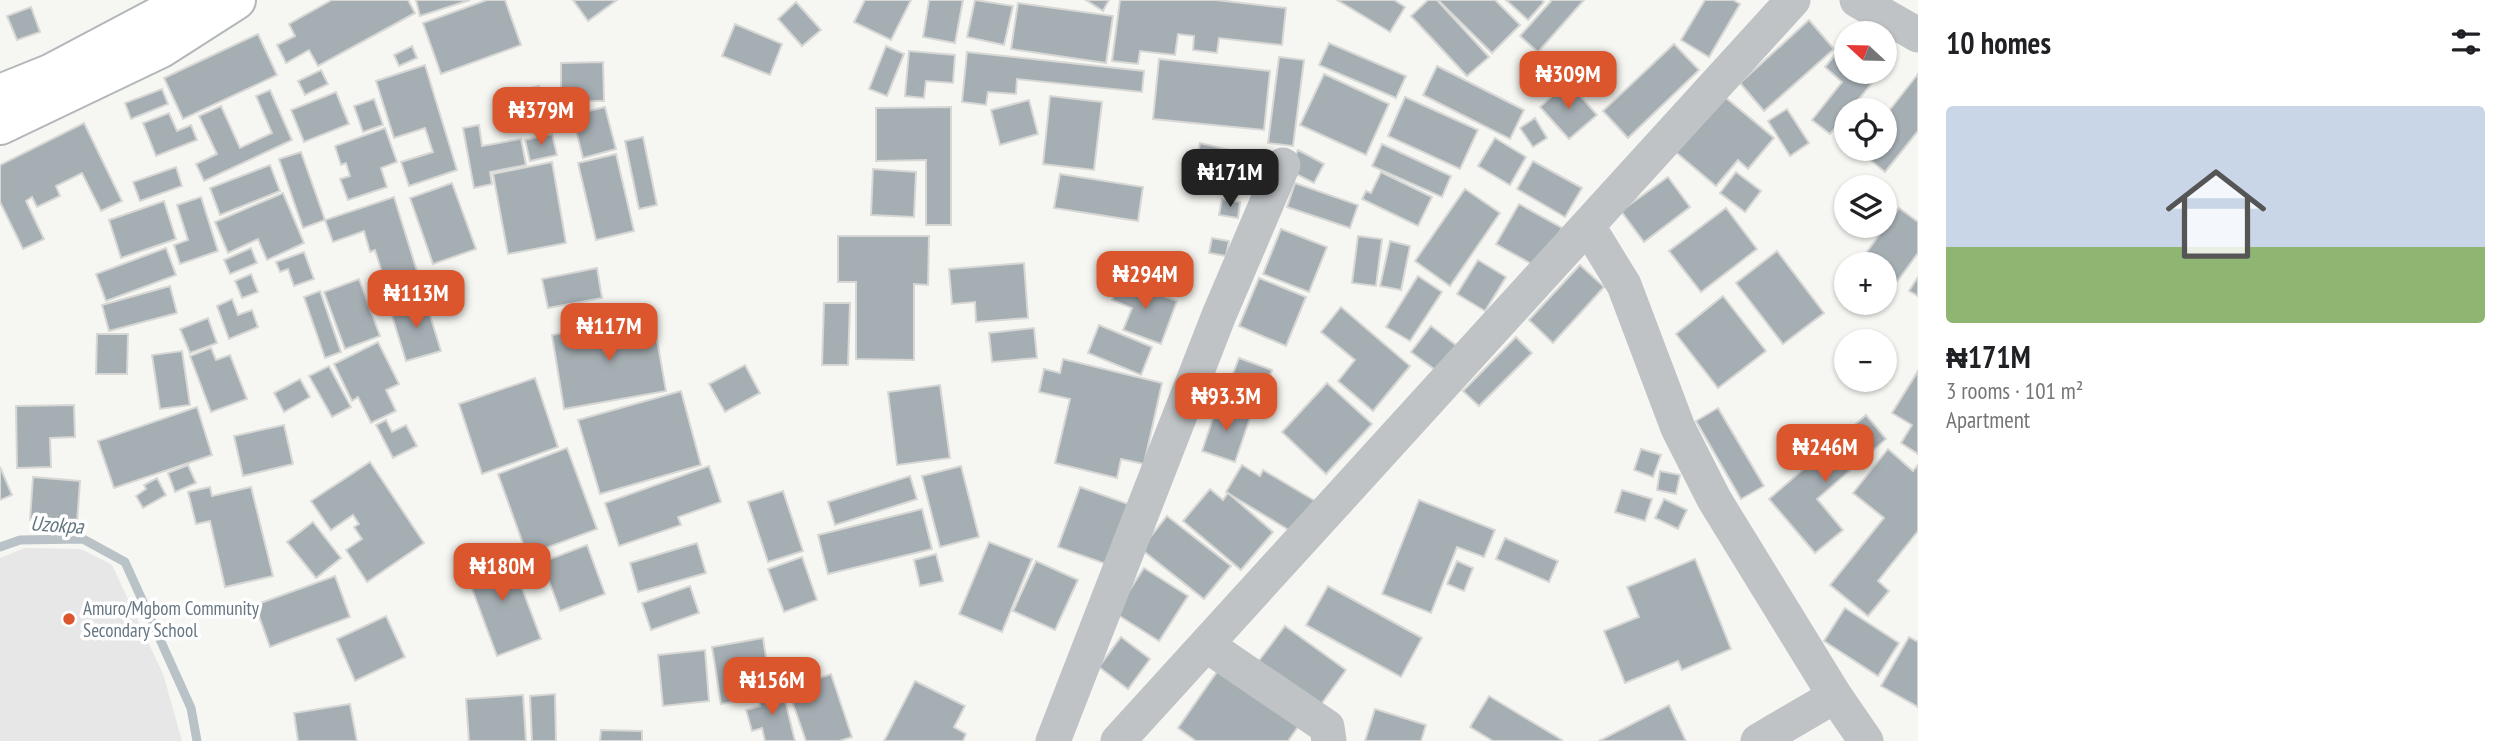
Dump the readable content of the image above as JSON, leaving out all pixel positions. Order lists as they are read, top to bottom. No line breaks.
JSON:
{"water":["Uzokpa"],"places":["Amuro/Mgbom Community Secondary School"],"north":"left","page":{"heading":"10 homes","map_buttons":["+","−"],"price":["₦309M","₦379M","₦171M","₦294M","₦113M","₦117M","₦93.3M","₦246M","₦180M","₦156M"],"list":[{"name":"₦171M","note":"3 rooms · 101 m² · Apartment"}]}}
